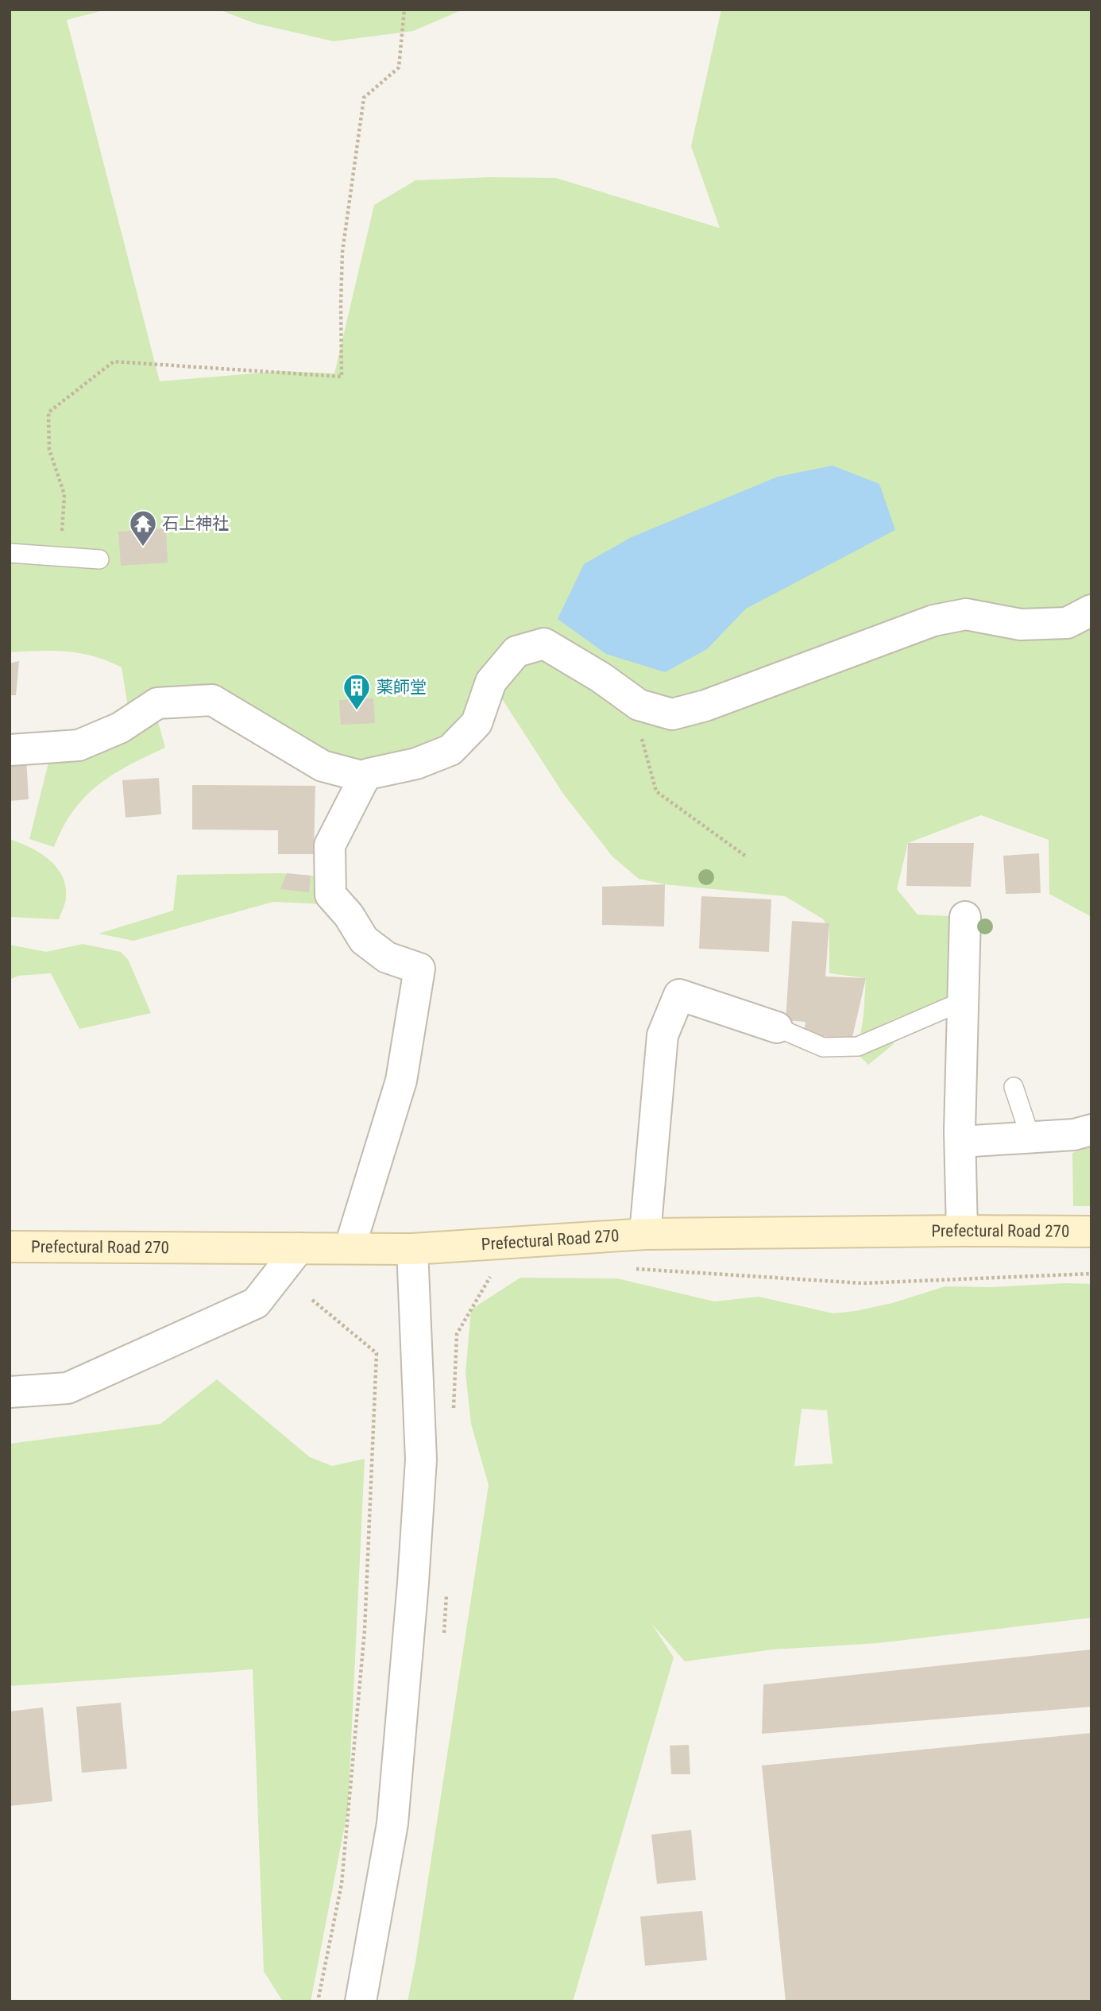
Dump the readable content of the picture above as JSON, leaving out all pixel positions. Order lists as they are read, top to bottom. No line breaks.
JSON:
{"streets":{"main road":["Prefectural Road 270"]},"places":{"temple":["石上神社"],"building":["薬師堂"]}}
